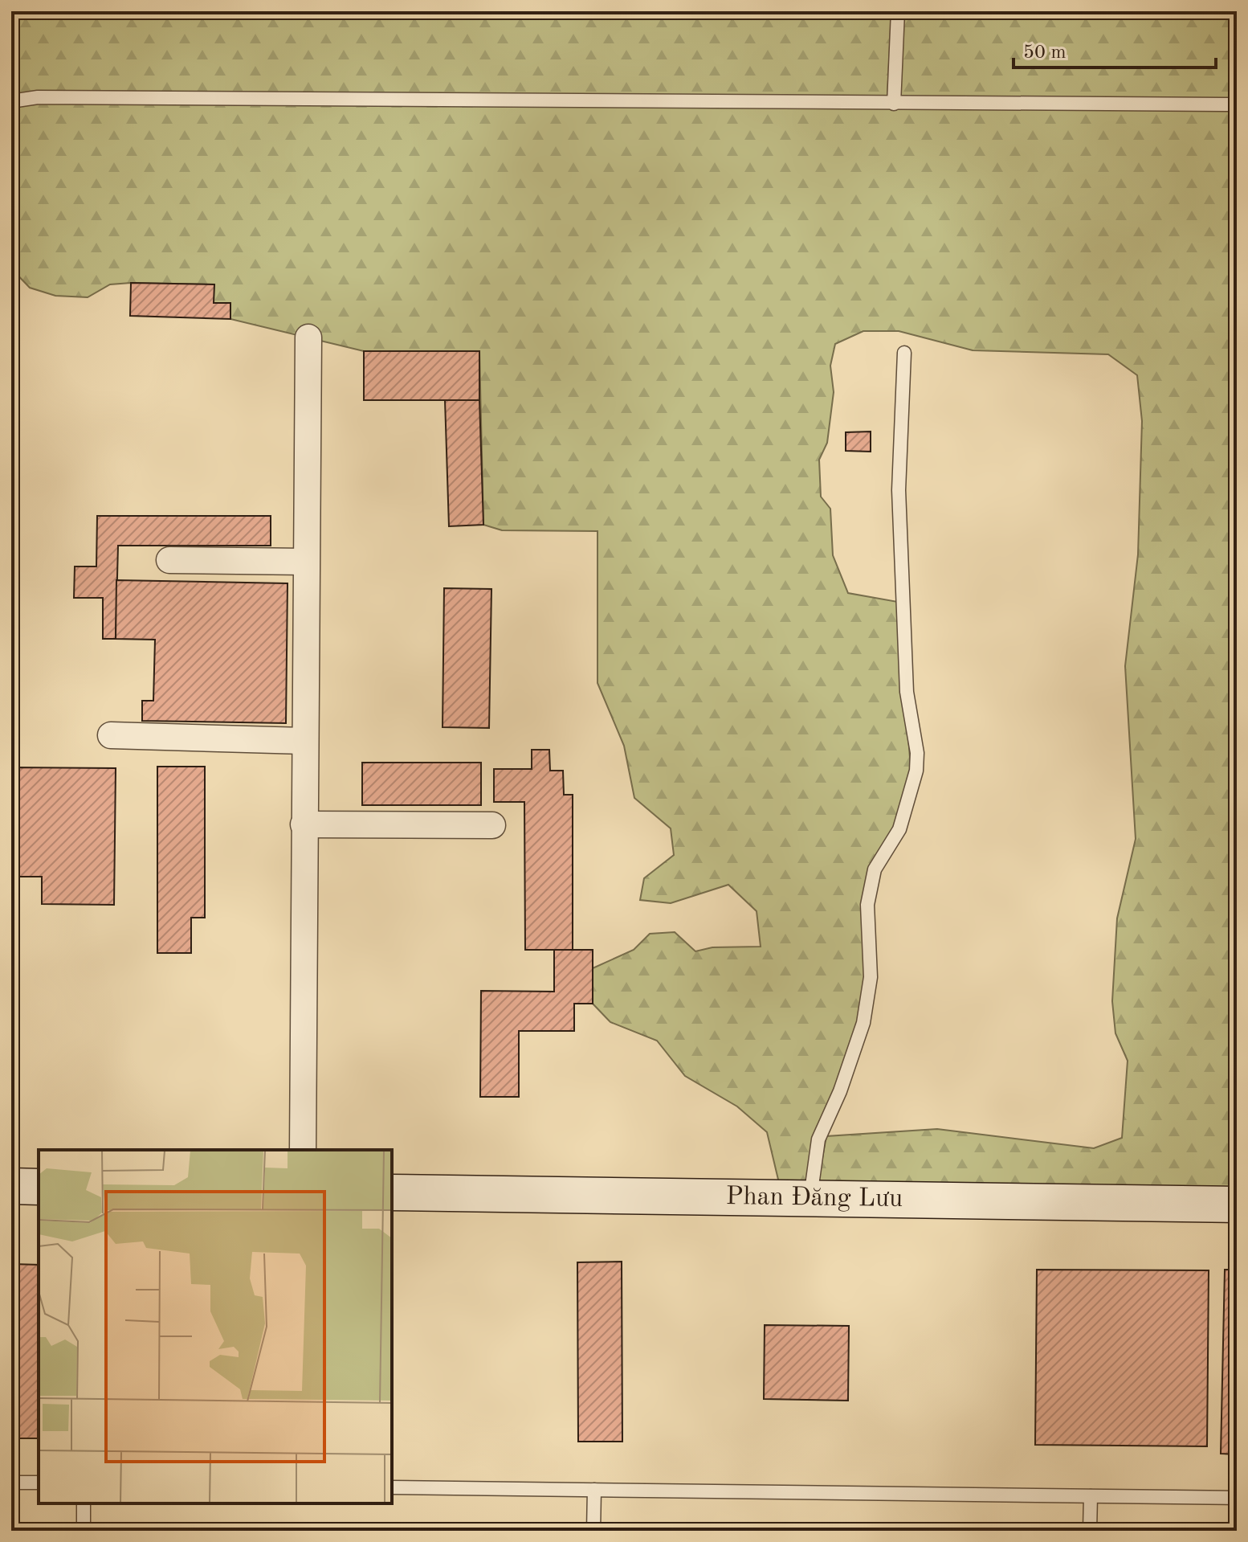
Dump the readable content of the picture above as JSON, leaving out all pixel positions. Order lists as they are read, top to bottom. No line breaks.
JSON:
{"streets":{"street":["Phan Đăng Lưu"]},"scale_bar":"50 m"}
